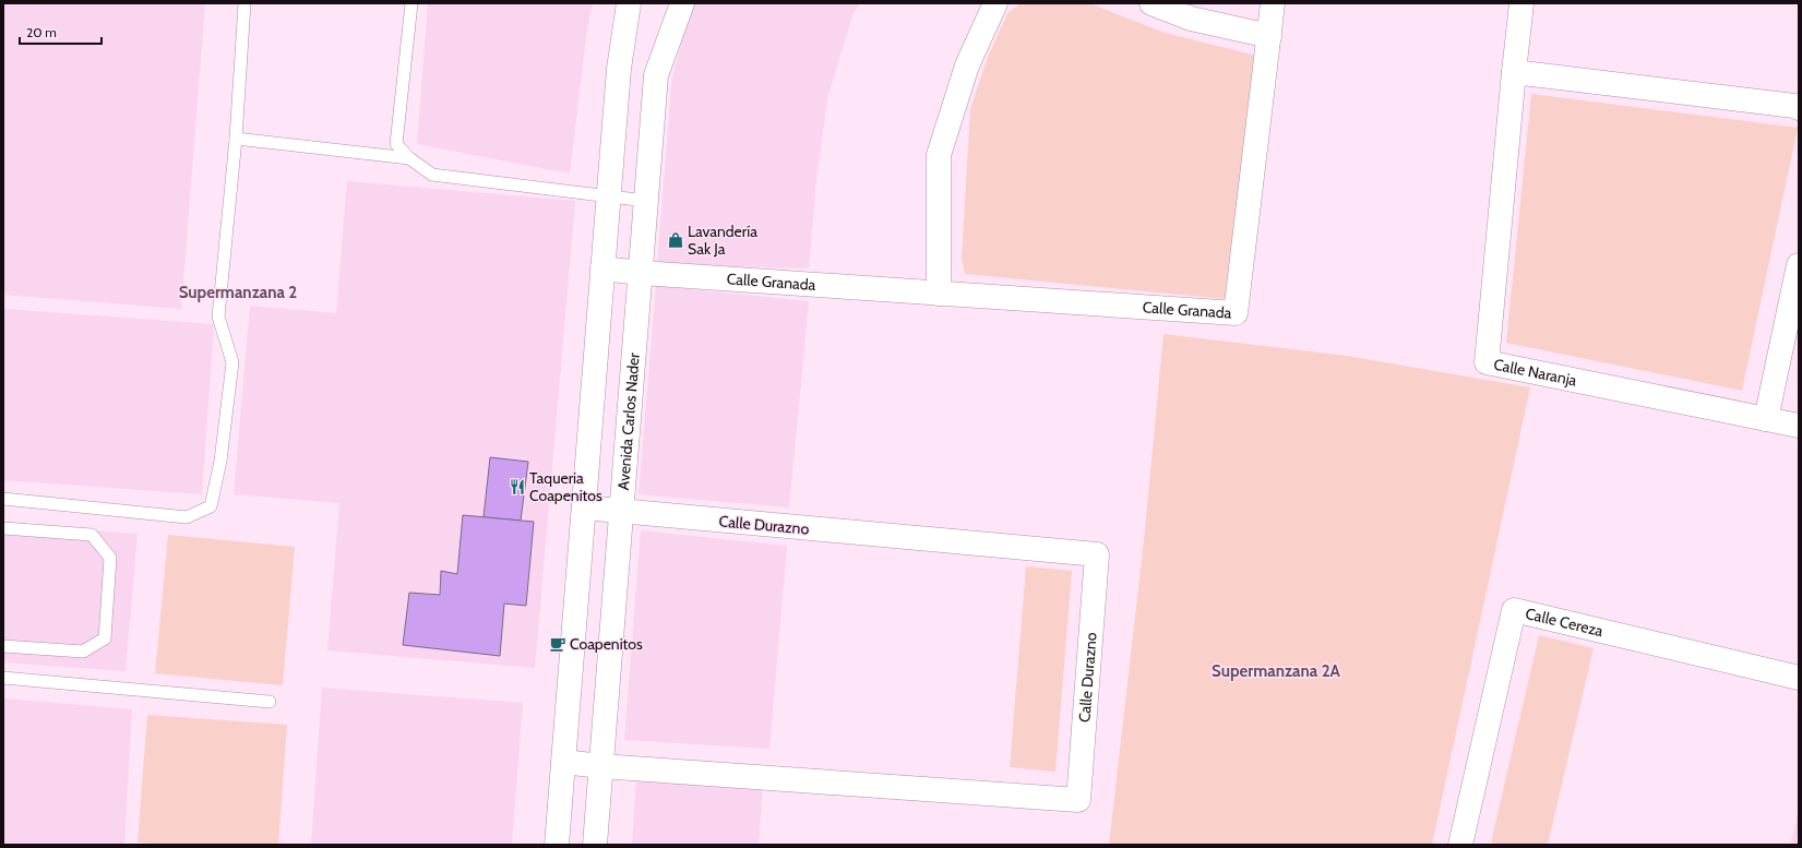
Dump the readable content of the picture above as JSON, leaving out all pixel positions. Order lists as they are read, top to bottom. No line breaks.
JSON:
{"streets":{"street":["Calle Granada","Calle Naranja","Avenida Carlos Nader","Calle Durazno","Calle Cereza"]},"crossings":[["Calle Granada","Avenida Carlos Nader"],["Avenida Carlos Nader","Calle Durazno"]],"districts":["Supermanzana 2","Supermanzana 2A"],"places":{"shop":["Lavandería Sak Ja"],"restaurant":["Taqueria Coapenitos"],"cafe":["Coapenitos"]},"scale_bar":"20 m"}
